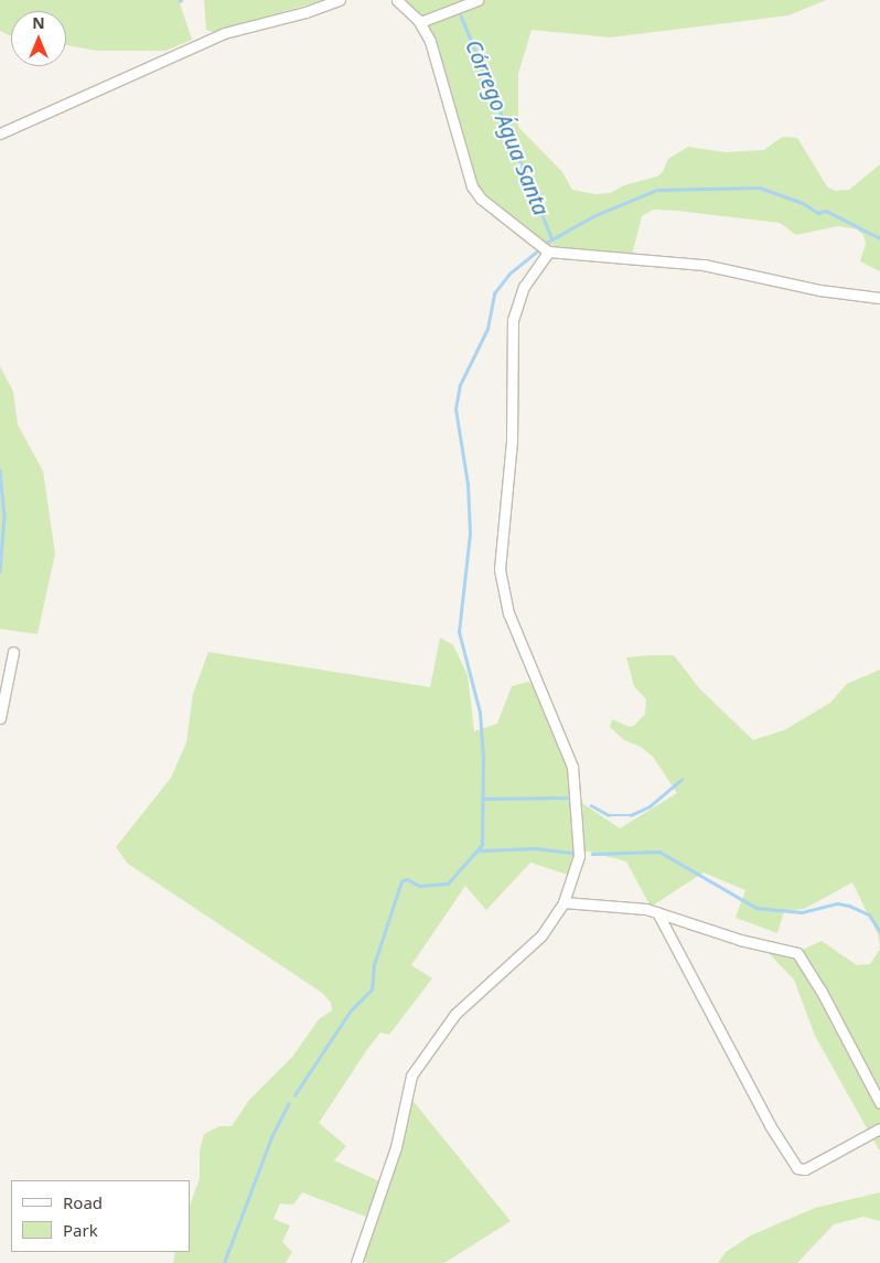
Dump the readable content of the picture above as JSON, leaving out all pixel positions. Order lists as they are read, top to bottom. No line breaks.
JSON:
{"water":["Córrego Água Santa"],"legend":["Road","Park"],"north":"top"}
